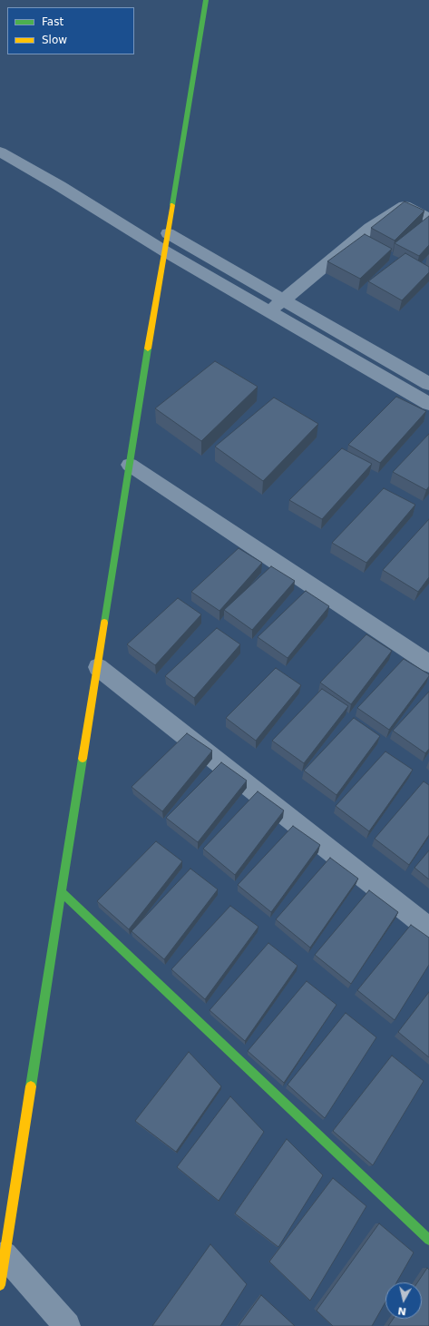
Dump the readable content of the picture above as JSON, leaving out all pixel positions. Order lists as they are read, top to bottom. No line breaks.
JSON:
{"legend":["Fast","Slow"],"north":"bottom"}
